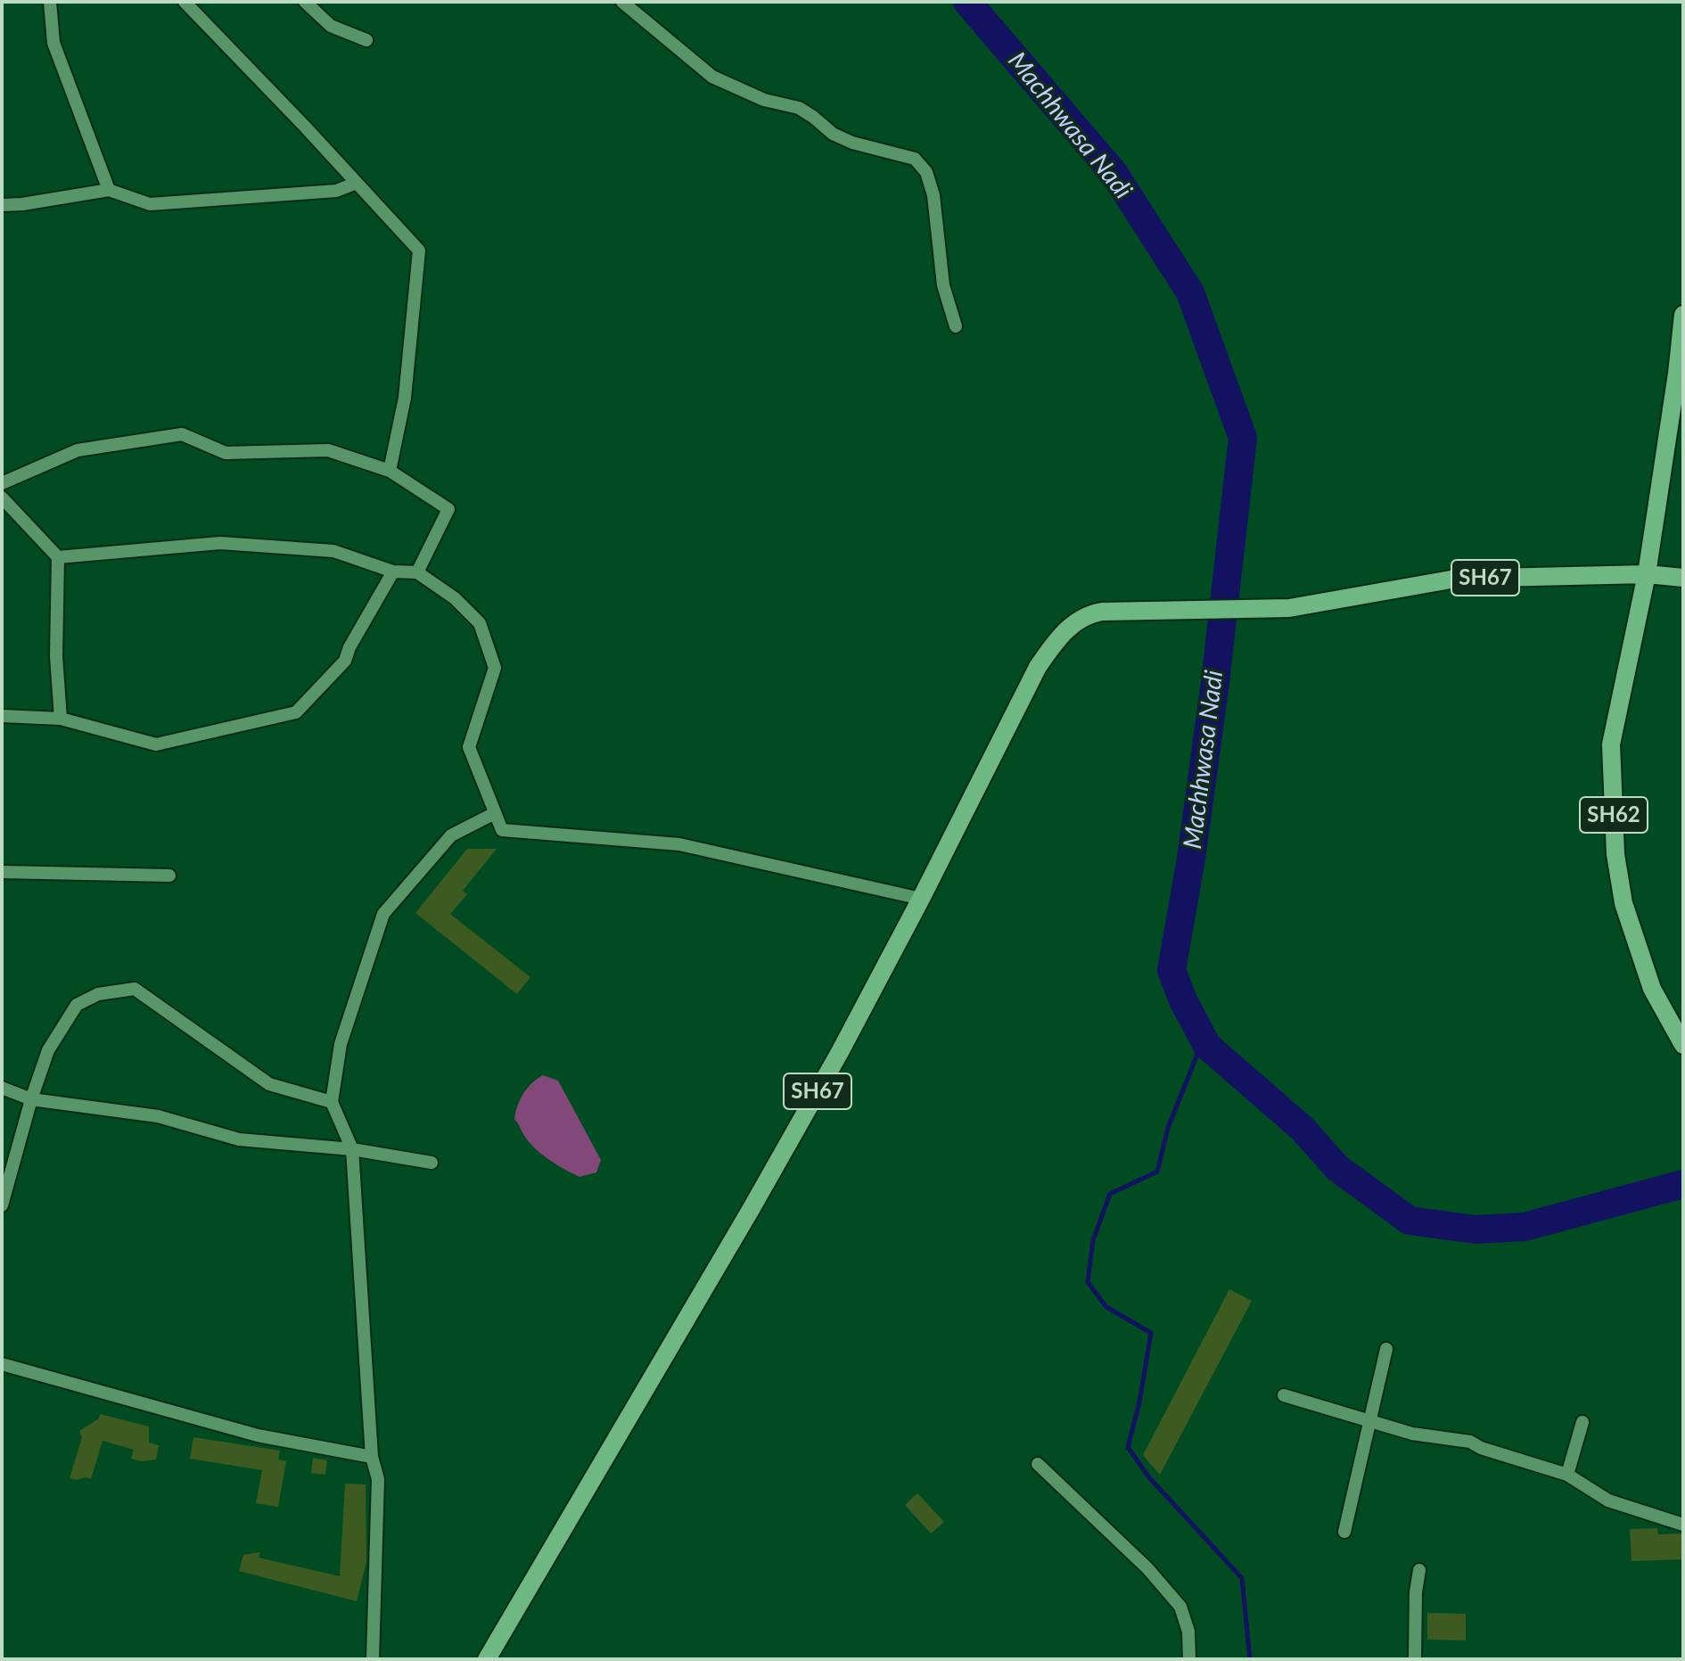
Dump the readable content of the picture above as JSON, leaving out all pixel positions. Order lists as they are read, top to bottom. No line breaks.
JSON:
{"streets":{"main road":["SH67","SH62"]},"crossings":[["SH67","SH62"]],"water":["Machhwasa Nadi"]}
